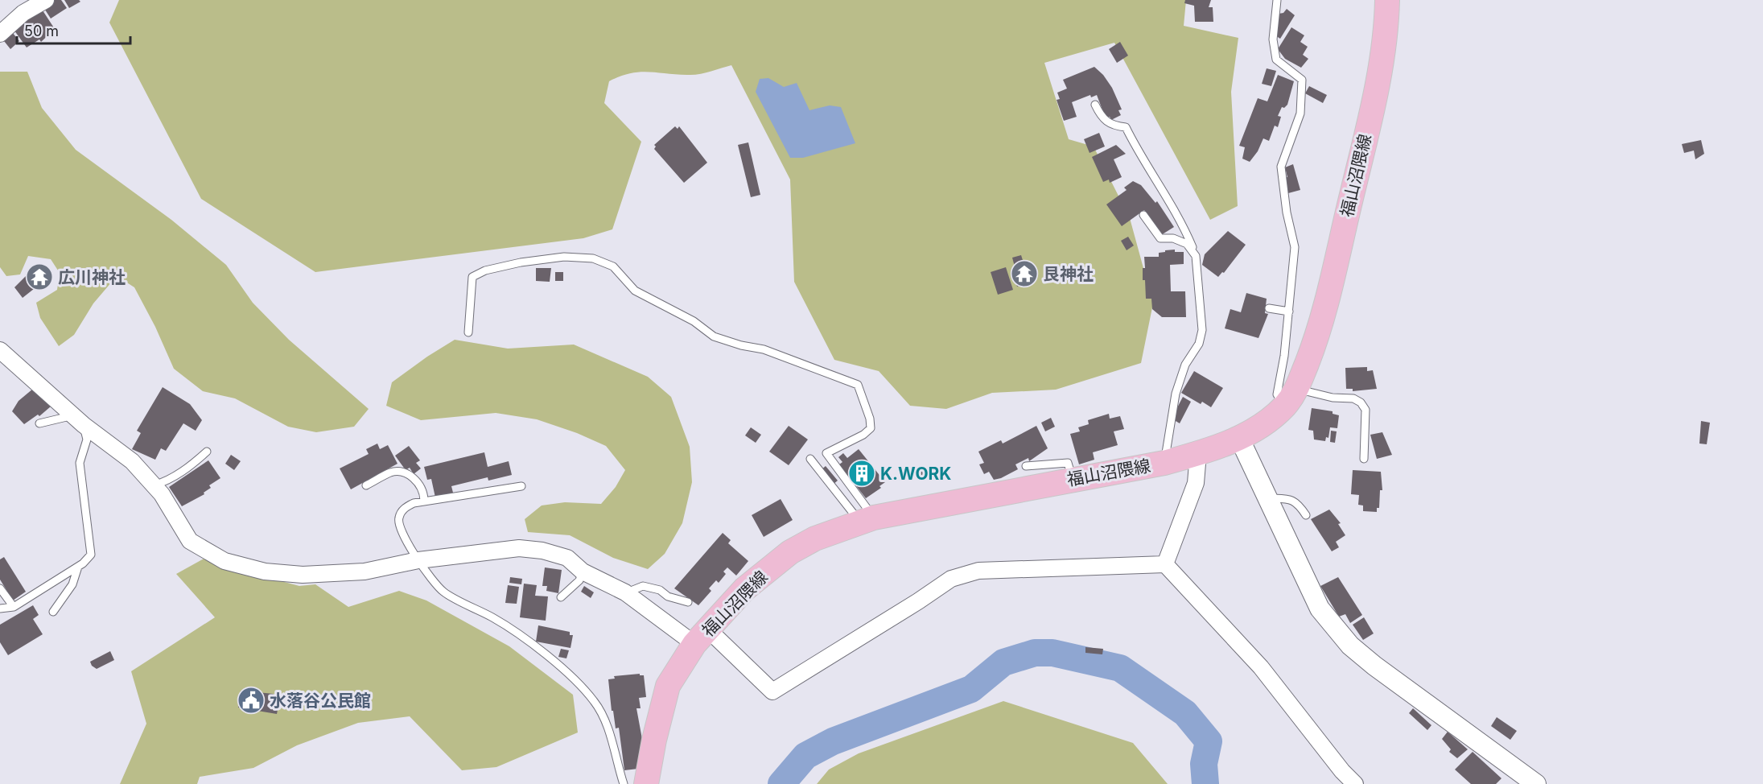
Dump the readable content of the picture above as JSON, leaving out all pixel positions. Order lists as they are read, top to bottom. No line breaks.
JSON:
{"streets":{"main road":["福山沼隈線"]},"places":{"temple":["艮神社","広川神社"],"building":["K.WORK"],"public building":["水落谷公民館"]},"scale_bar":"50 m"}
